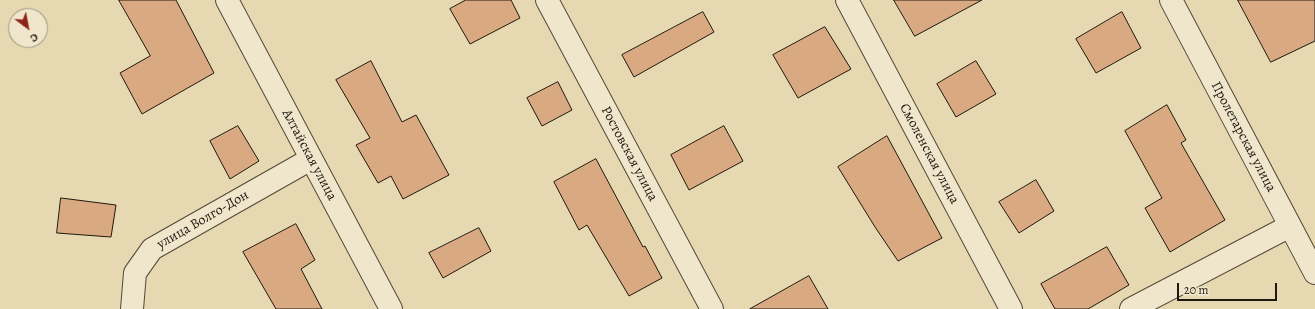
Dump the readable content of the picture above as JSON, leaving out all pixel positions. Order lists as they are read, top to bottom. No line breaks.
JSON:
{"streets":{"street":["Пролетарская улица","Ростовская улица","Смоленская улица","Алтайская улица","улица Волго-Дон"]},"crossings":[["Алтайская улица","улица Волго-Дон"]],"scale_bar":"20 m","north":"bottom right"}
